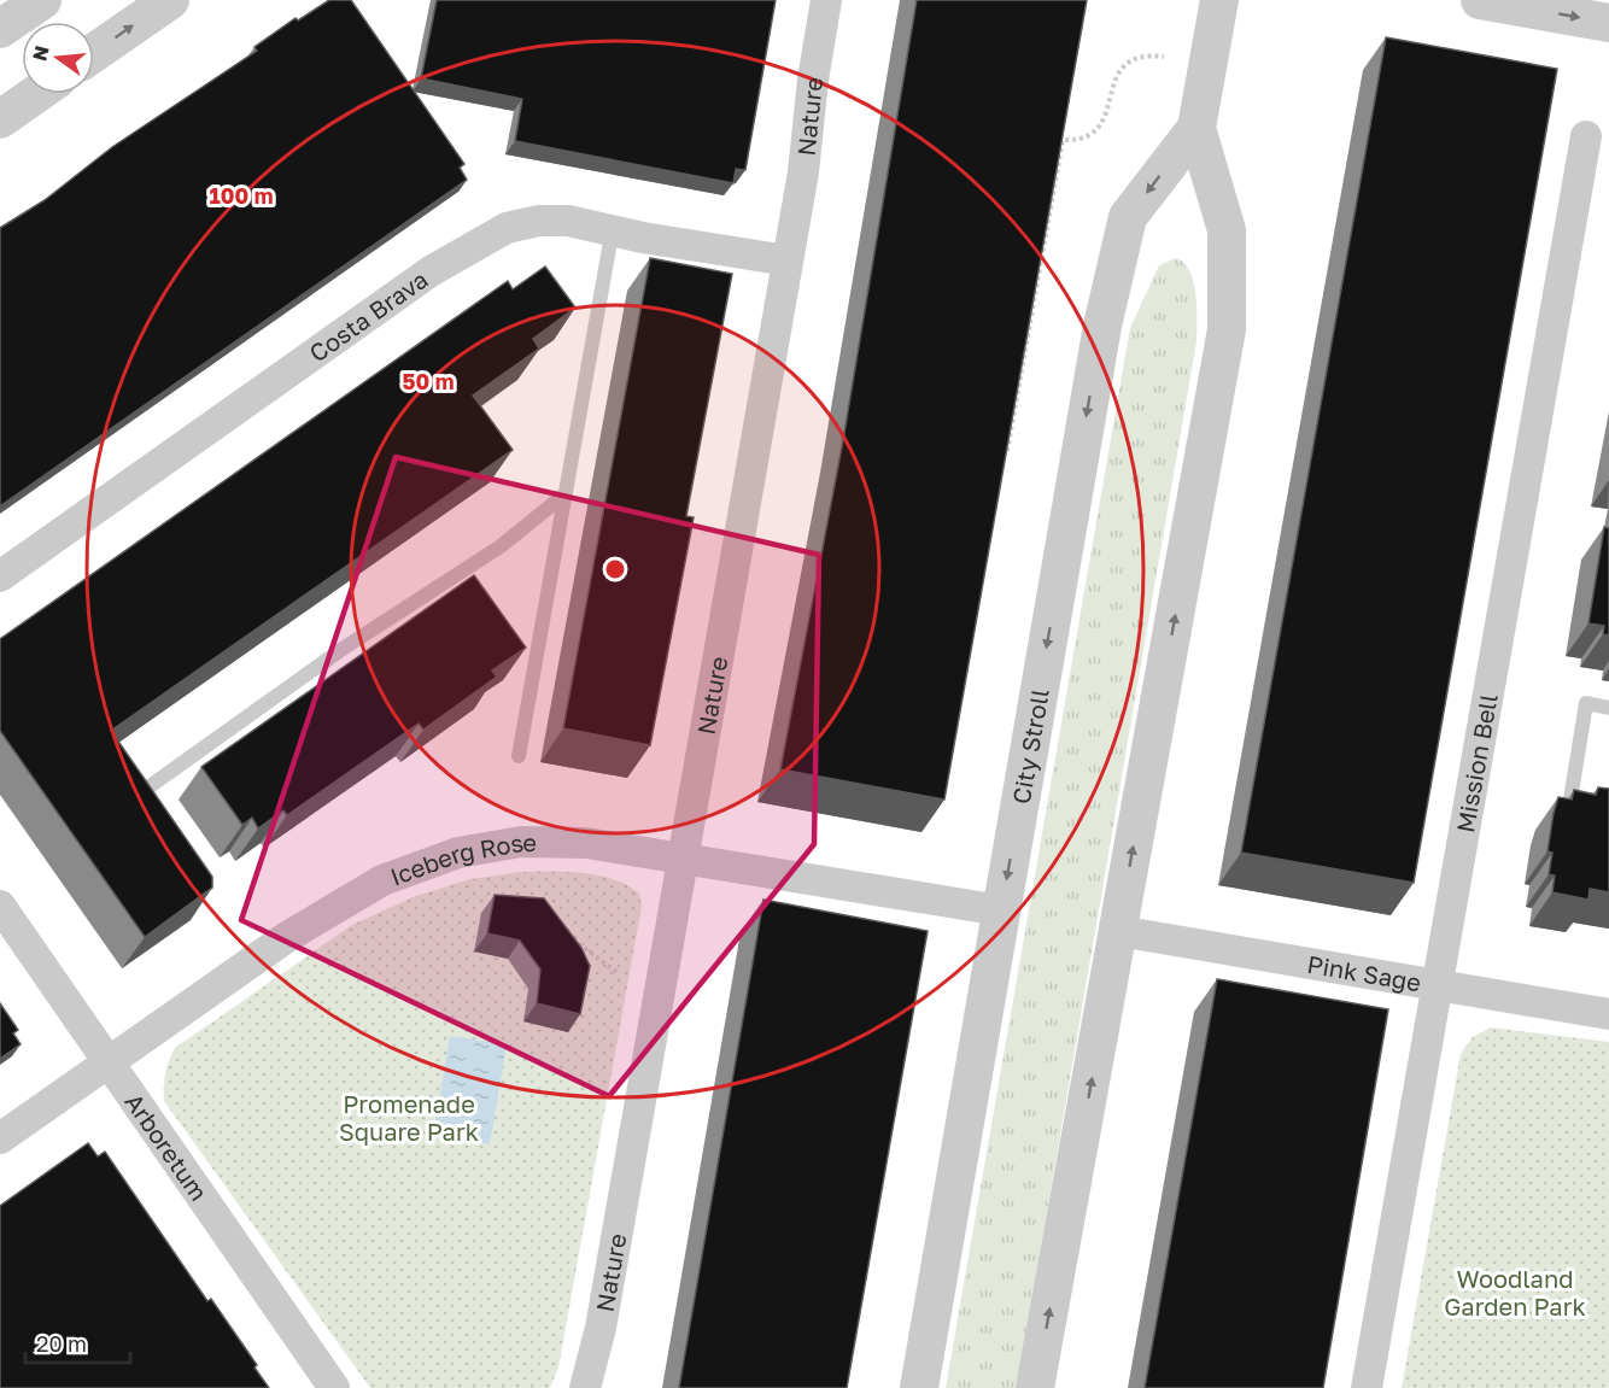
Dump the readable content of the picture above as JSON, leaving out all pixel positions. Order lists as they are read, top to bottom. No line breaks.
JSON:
{"streets":{"street":["Nature","Costa Brava","City Stroll","Mission Bell","Iceberg Rose","Pink Sage","Arboretum"]},"crossings":[["Nature","Costa Brava"],["Nature","Iceberg Rose"],["City Stroll","Iceberg Rose"],["City Stroll","Pink Sage"],["Mission Bell","Pink Sage"],["Iceberg Rose","Arboretum"]],"parks":["Promenade Square Park","Woodland Garden Park"],"scale_bar":"20 m","north":"left","rings":["100 m","50 m"]}
